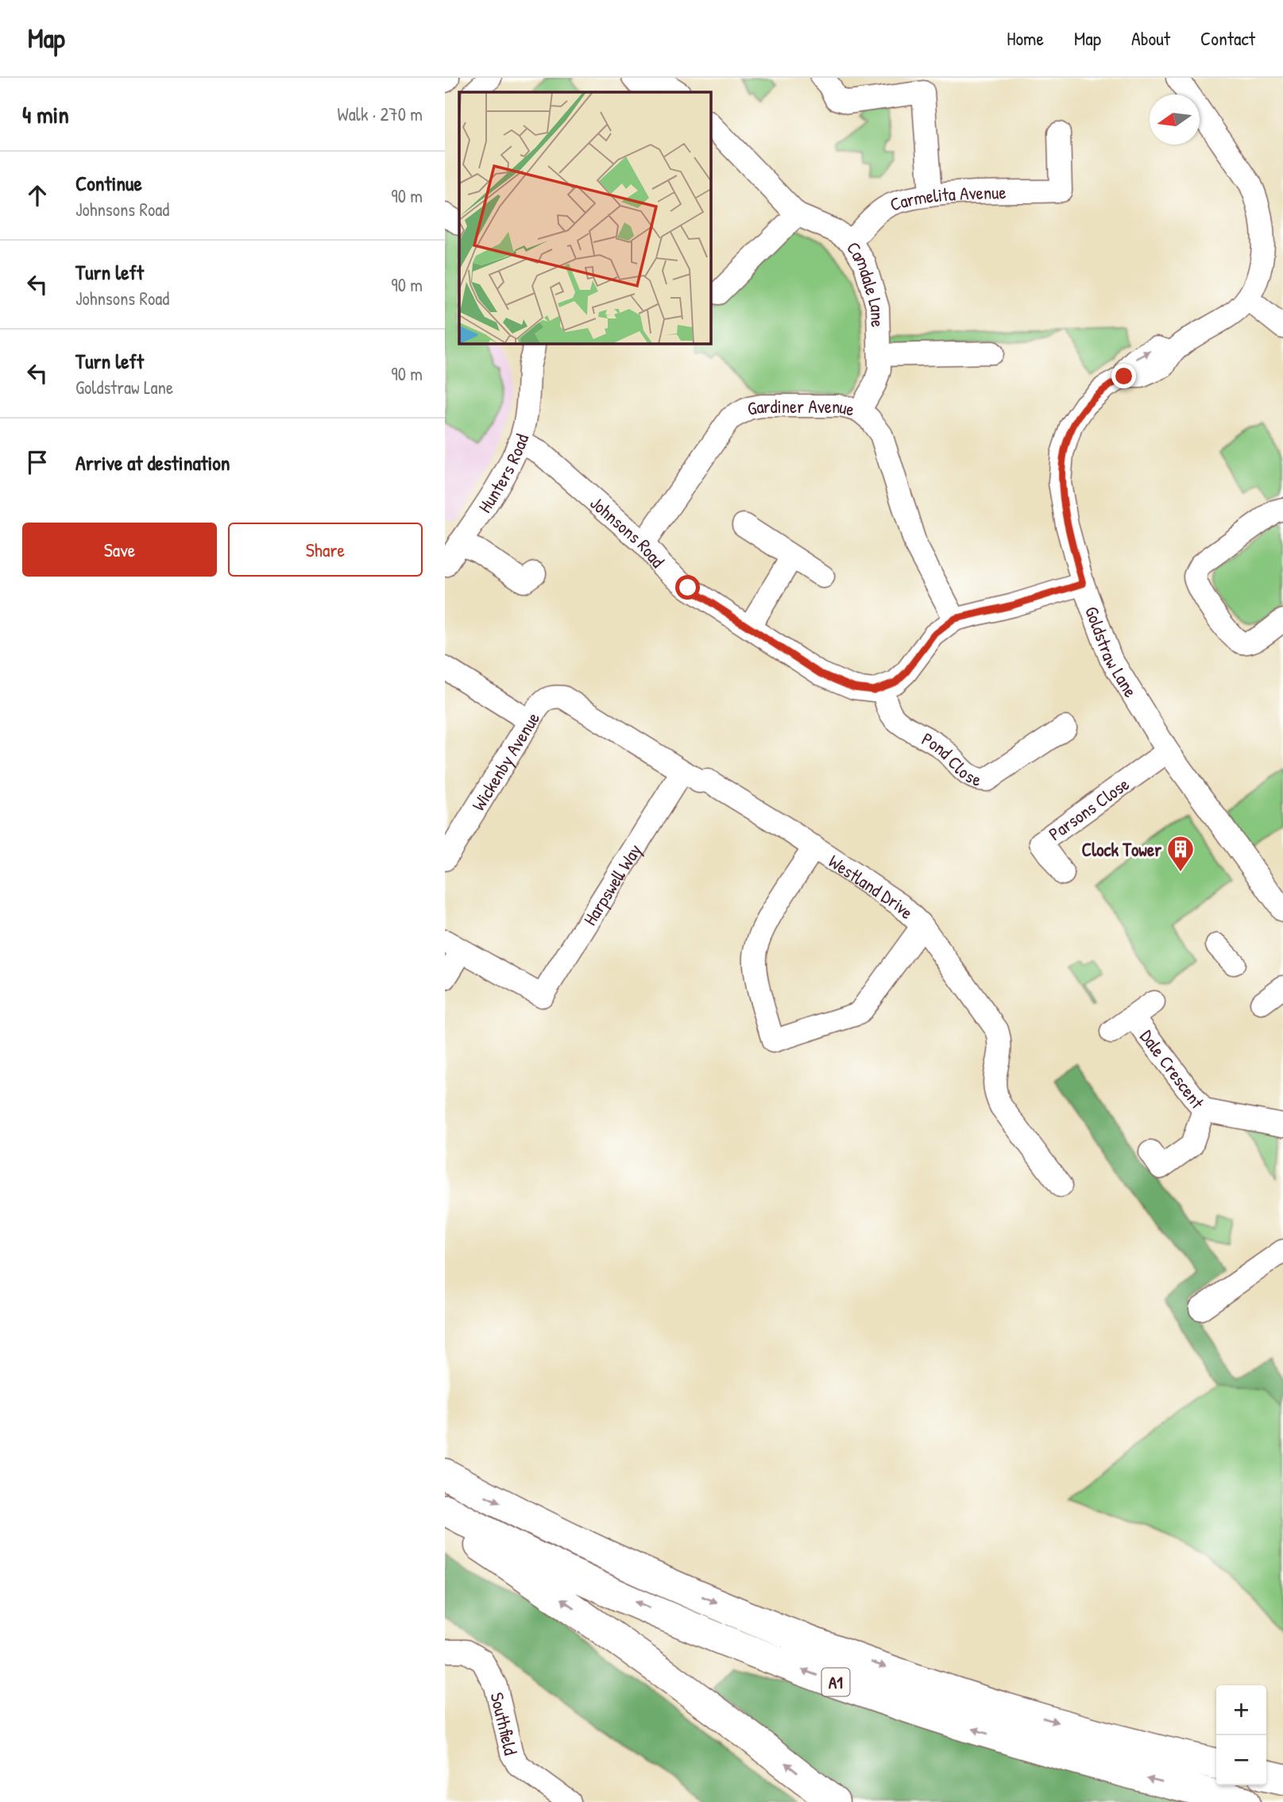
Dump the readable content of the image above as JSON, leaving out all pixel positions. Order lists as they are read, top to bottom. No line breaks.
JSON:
{"streets":{"highway":["A1"],"street":["Carmelita Avenue","Camdale Lane","Gardiner Avenue","Hunters Road","Johnsons Road","Goldstraw Lane","Pond Close","Wickenby Avenue","Parsons Close","Harpswell Way","Westland Drive","Dale Crescent","Southfield"]},"crossings":[["Carmelita Avenue","Camdale Lane"],["Camdale Lane","Gardiner Avenue"],["Gardiner Avenue","Johnsons Road"],["Hunters Road","Johnsons Road"],["Johnsons Road","Pond Close"],["Goldstraw Lane","Parsons Close"],["Wickenby Avenue","Westland Drive"],["Harpswell Way","Westland Drive"]],"places":{"building":["Clock Tower"]},"north":"left","page":{"header":"Map","nav":["Home","Map","About","Contact"],"heading":["4 min","Walk · 270 m"],"list":[["Continue","Johnsons Road","90 m"],["Turn left","Johnsons Road","90 m"],["Turn left","Goldstraw Lane","90 m"],"Arrive at destination"],"buttons":["Save","Share"],"map_buttons":["+","−"]}}
